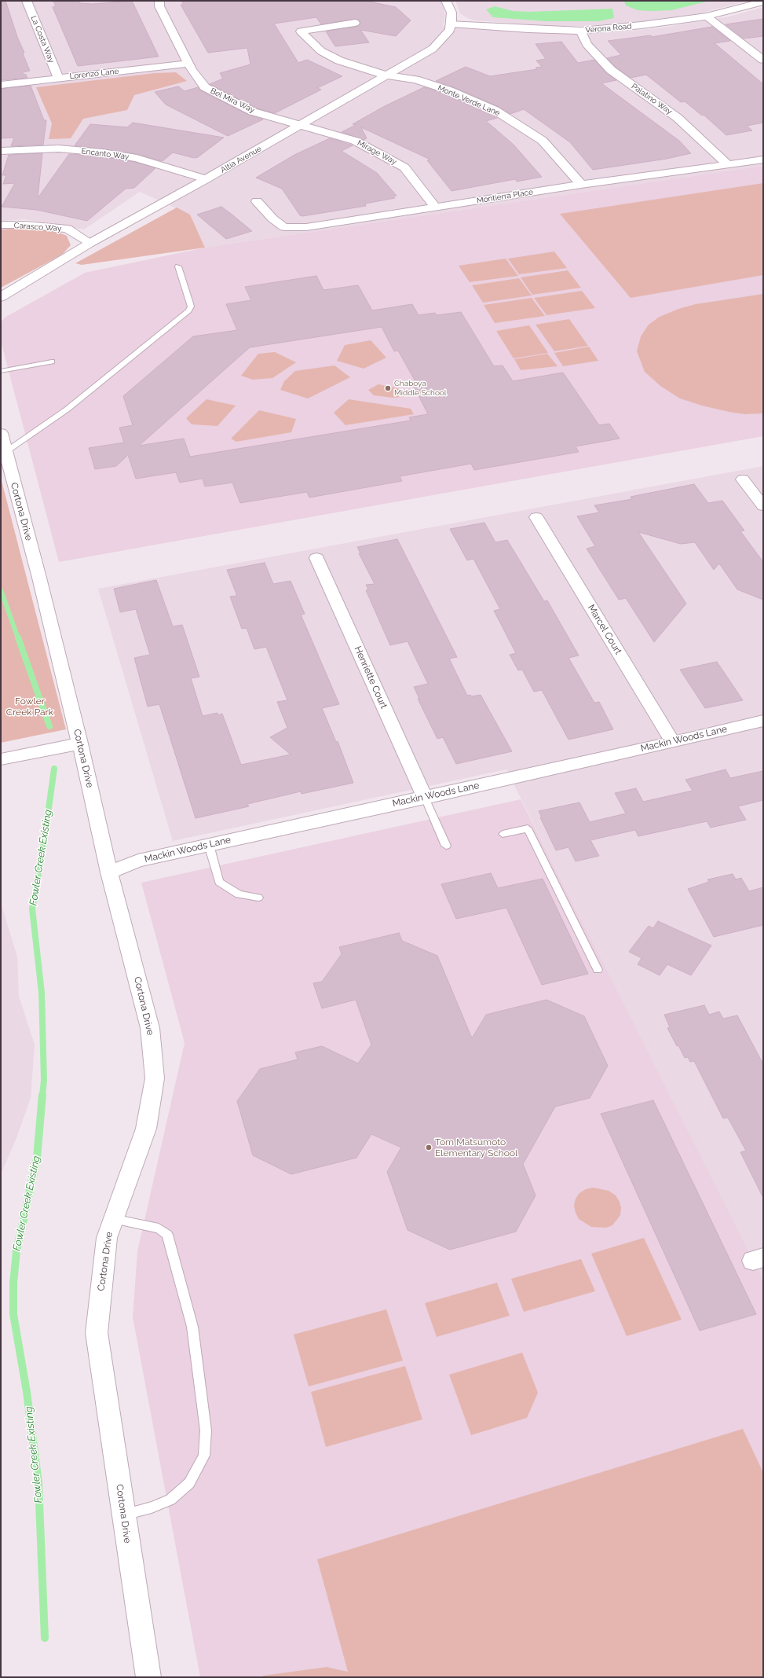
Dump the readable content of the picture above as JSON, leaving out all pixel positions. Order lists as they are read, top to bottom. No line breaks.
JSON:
{"streets":{"street":["Verona Road","La Costa Way","Lorenzo Lane","Palatino Way","Bel Mira Way","Monte Verde Lane","Mirage Way","Encanto Way","Altia Avenue","Montierra Place","Carasco Way","Cortona Drive","Marcel Court","Henriette Court","Mackin Woods Lane"]},"crossings":[["Verona Road","Palatino Way"],["Verona Road","Altia Avenue"],["La Costa Way","Lorenzo Lane"],["Lorenzo Lane","Bel Mira Way"],["Palatino Way","Montierra Place"],["Bel Mira Way","Mirage Way"],["Bel Mira Way","Altia Avenue"],["Monte Verde Lane","Altia Avenue"],["Monte Verde Lane","Montierra Place"],["Mirage Way","Altia Avenue"],["Mirage Way","Montierra Place"],["Encanto Way","Altia Avenue"],["Altia Avenue","Carasco Way"],["Cortona Drive","Mackin Woods Lane"],["Marcel Court","Mackin Woods Lane"],["Henriette Court","Mackin Woods Lane"]],"water":["Fowler Creek Existing"],"parks":["Fowler Creek Park"],"places":["Chaboya Middle School","Tom Matsumoto Elementary School"]}
